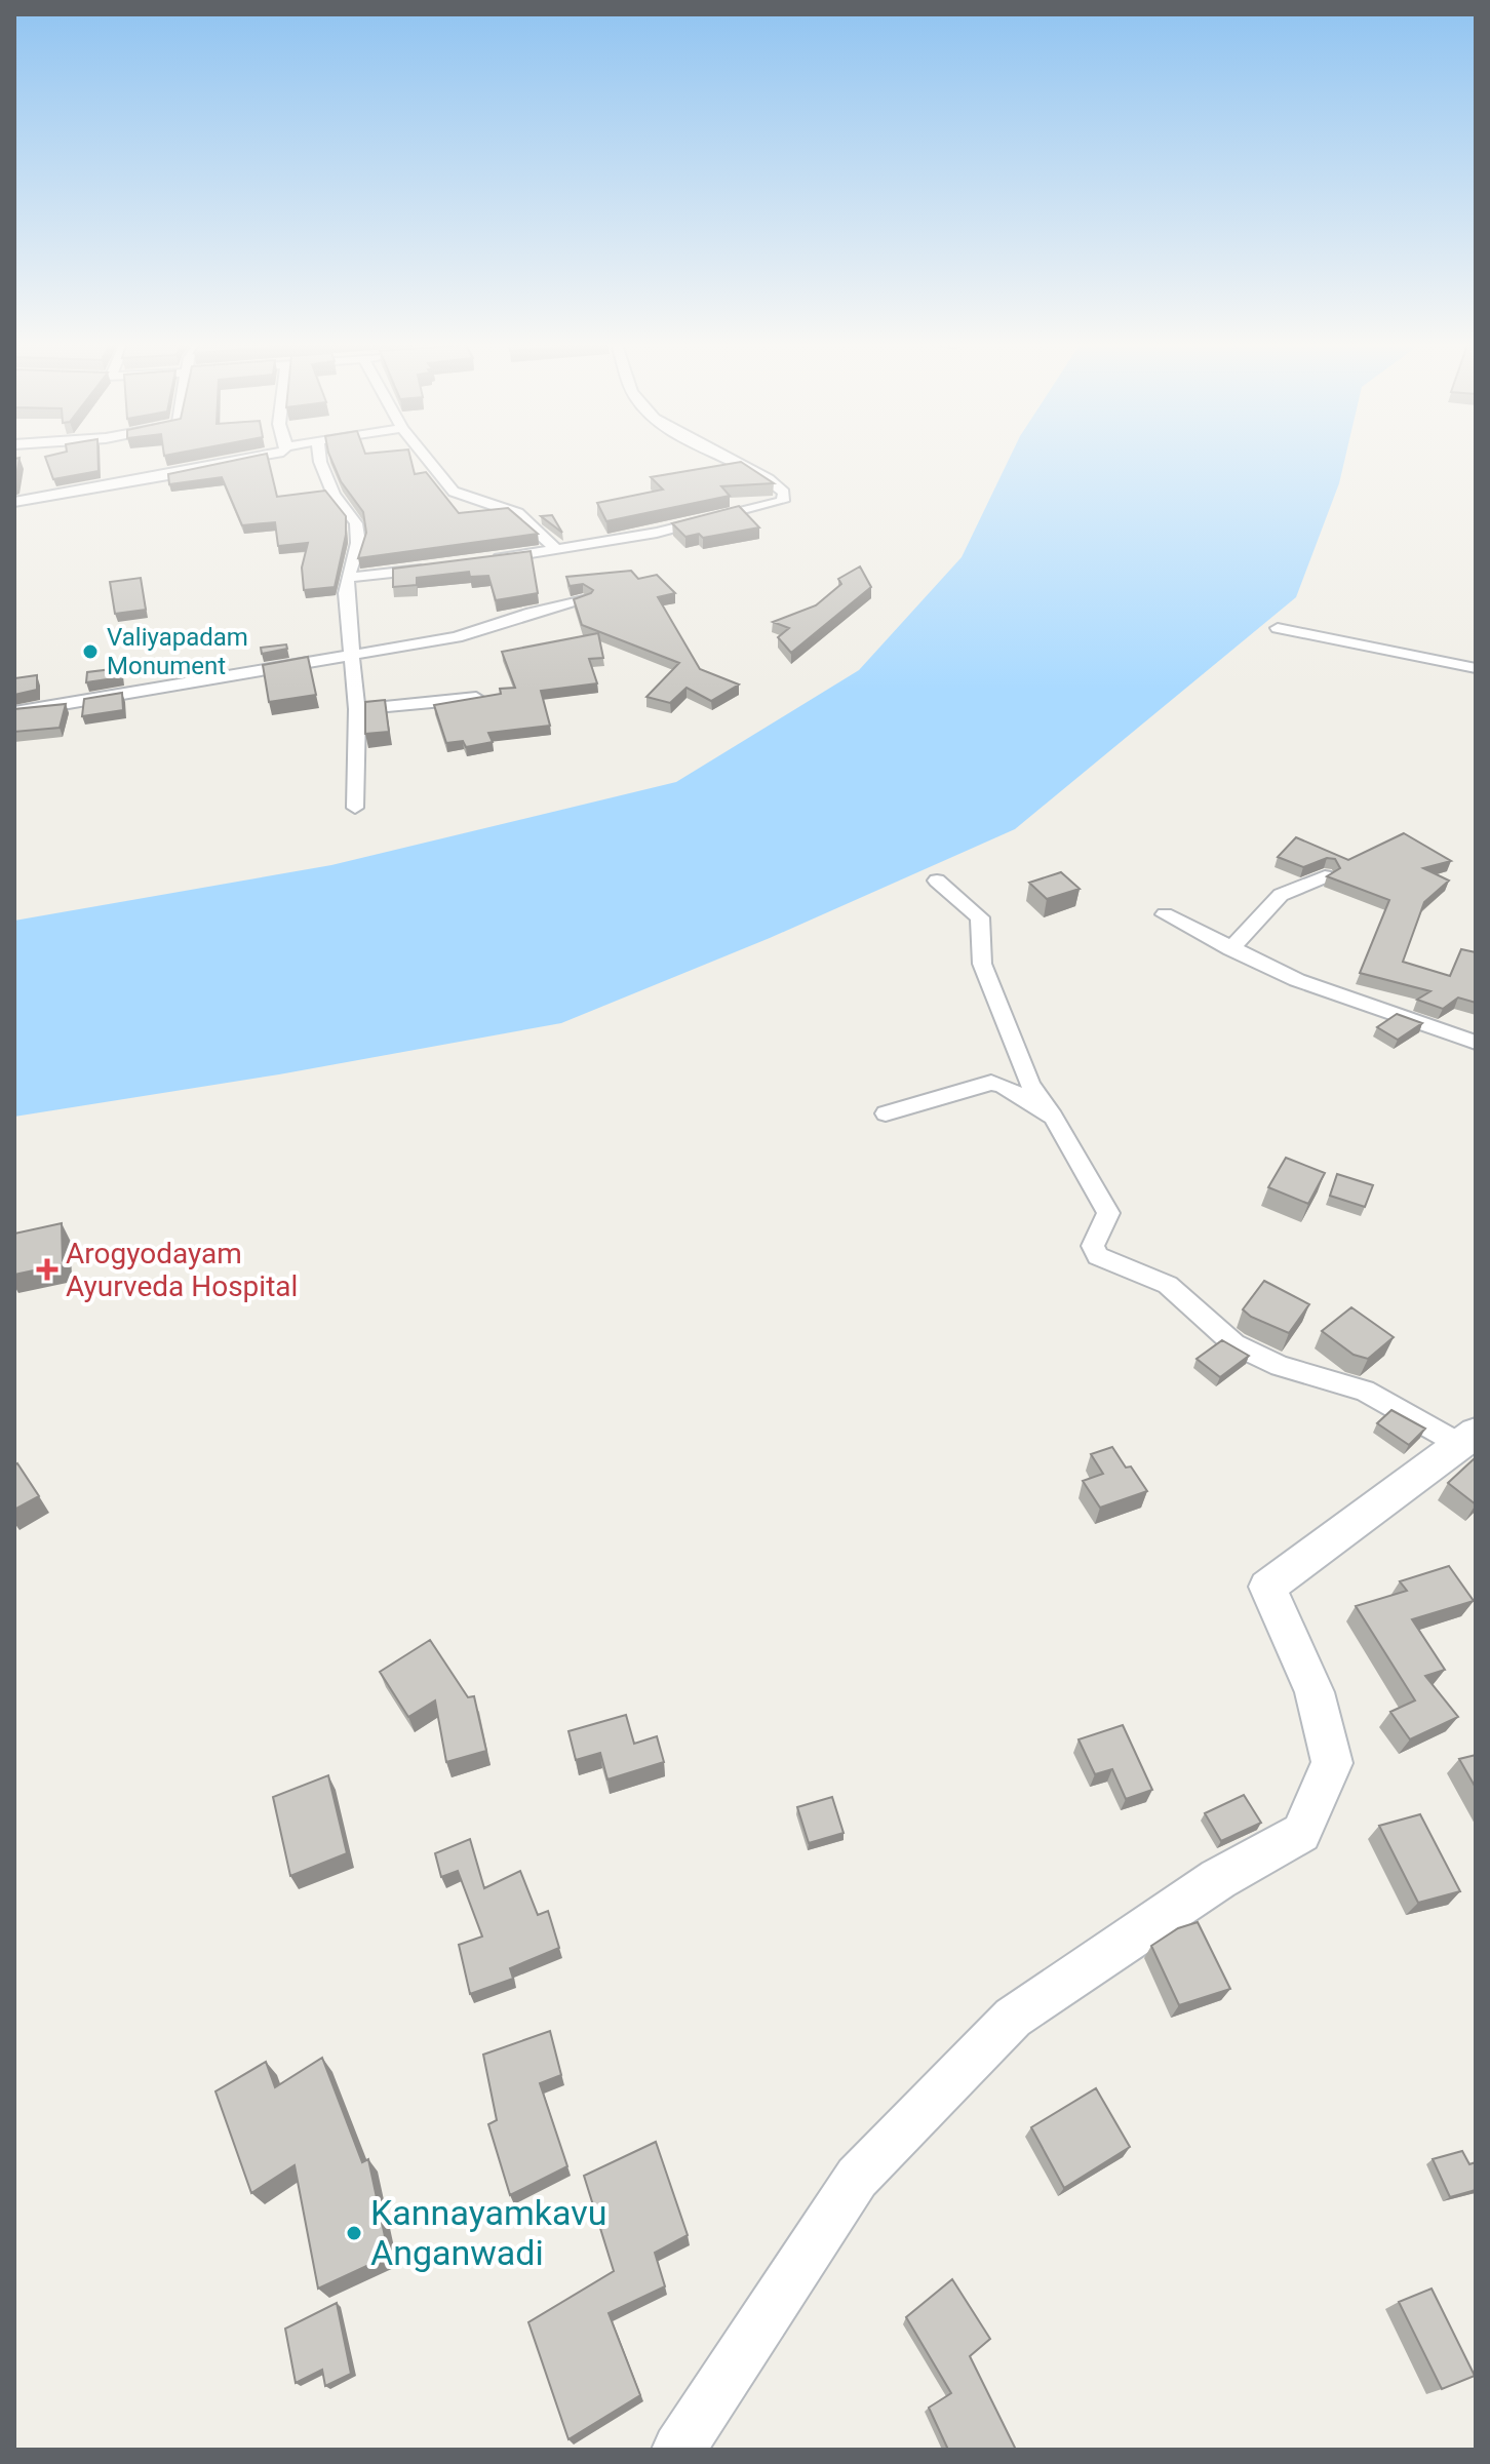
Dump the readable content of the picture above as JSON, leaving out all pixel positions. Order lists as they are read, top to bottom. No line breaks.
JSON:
{"places":{"other":["Valiyapadam Monument","Kannayamkavu Anganwadi"],"health":["Arogyodayam Ayurveda Hospital"]}}
